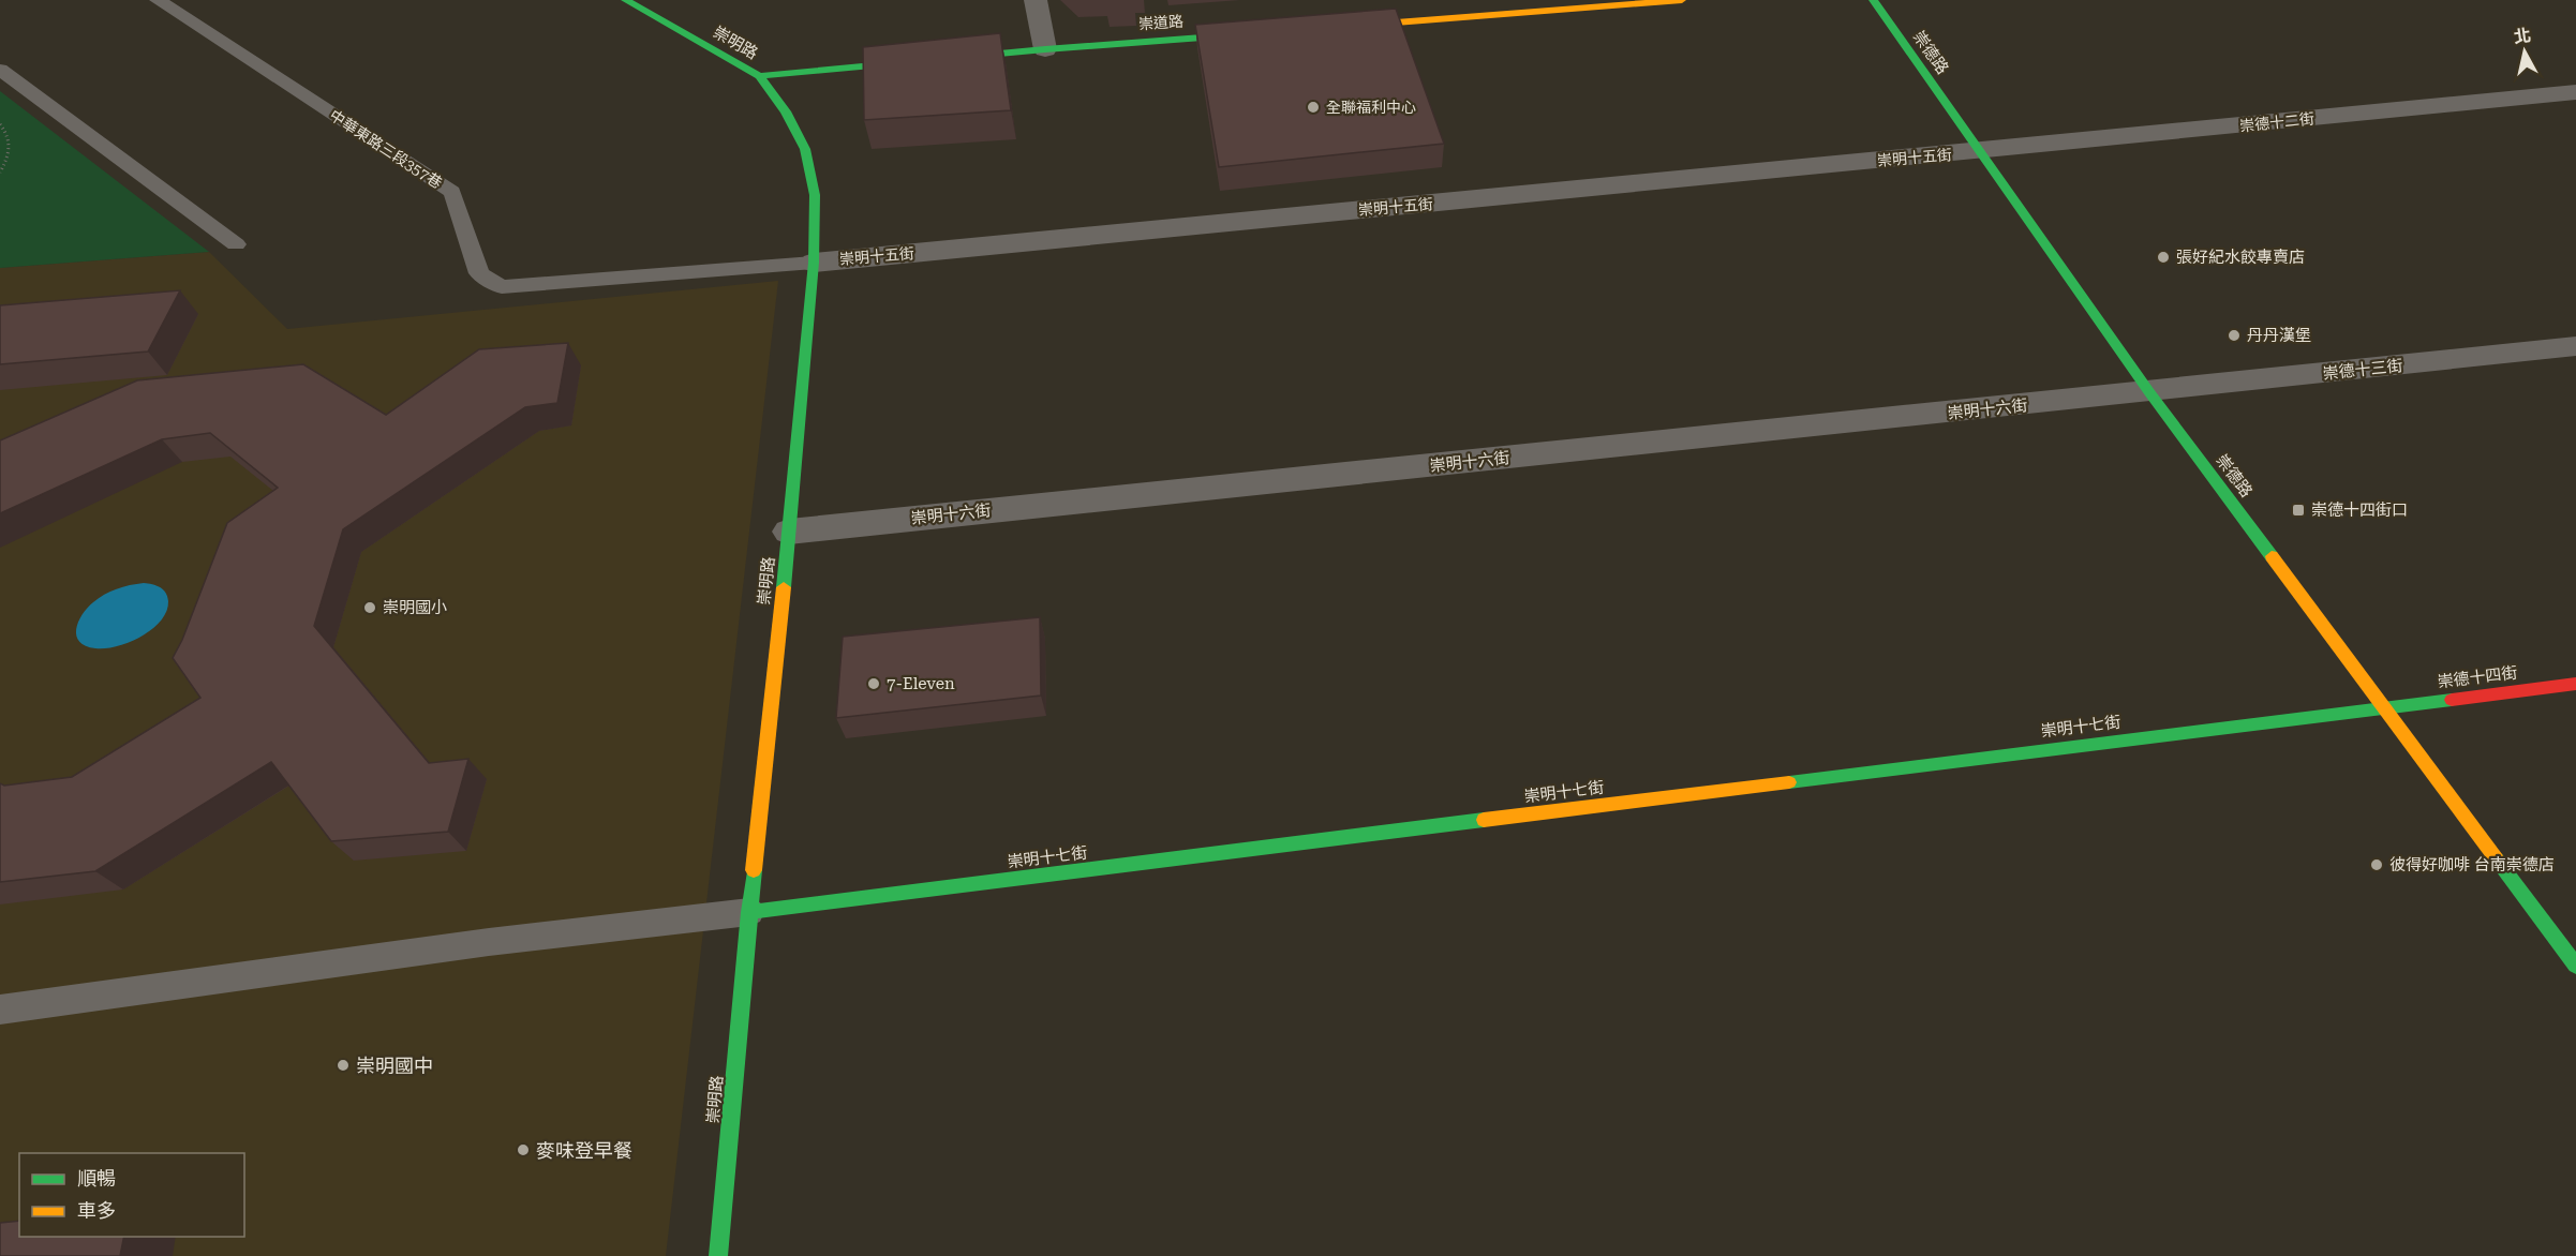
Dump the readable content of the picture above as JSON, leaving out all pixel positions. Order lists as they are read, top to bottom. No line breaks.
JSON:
{"streets":{"street":["崇道路","崇明路","崇德路","崇德十二街","崇明十五街","崇德十三街","崇明十六街","崇德十四街","崇明十七街"],"lane":["中華東路三段357巷"]},"crossings":[["崇道路","崇明路"],["崇明路","中華東路三段357巷"],["崇明路","崇明十五街"],["崇明路","崇明十六街"],["崇明路","崇明十七街"],["崇德路","崇德十二街"],["崇德路","崇明十五街"],["崇德路","崇德十三街"],["崇德路","崇明十六街"],["崇德路","崇德十四街"],["崇德路","崇明十七街"],["崇德十二街","崇明十五街"],["中華東路三段357巷","崇明十五街"],["崇德十三街","崇明十六街"],["崇德十四街","崇明十七街"]],"places":{"other":["全聯福利中心","張好紀水餃專賣店","丹丹漢堡","崇明國小","7-Eleven","彼得好咖啡 台南崇德店","崇明國中","麥味登早餐"],"transit":["崇德十四街口"]},"legend":["順暢","車多"],"north":"top"}
